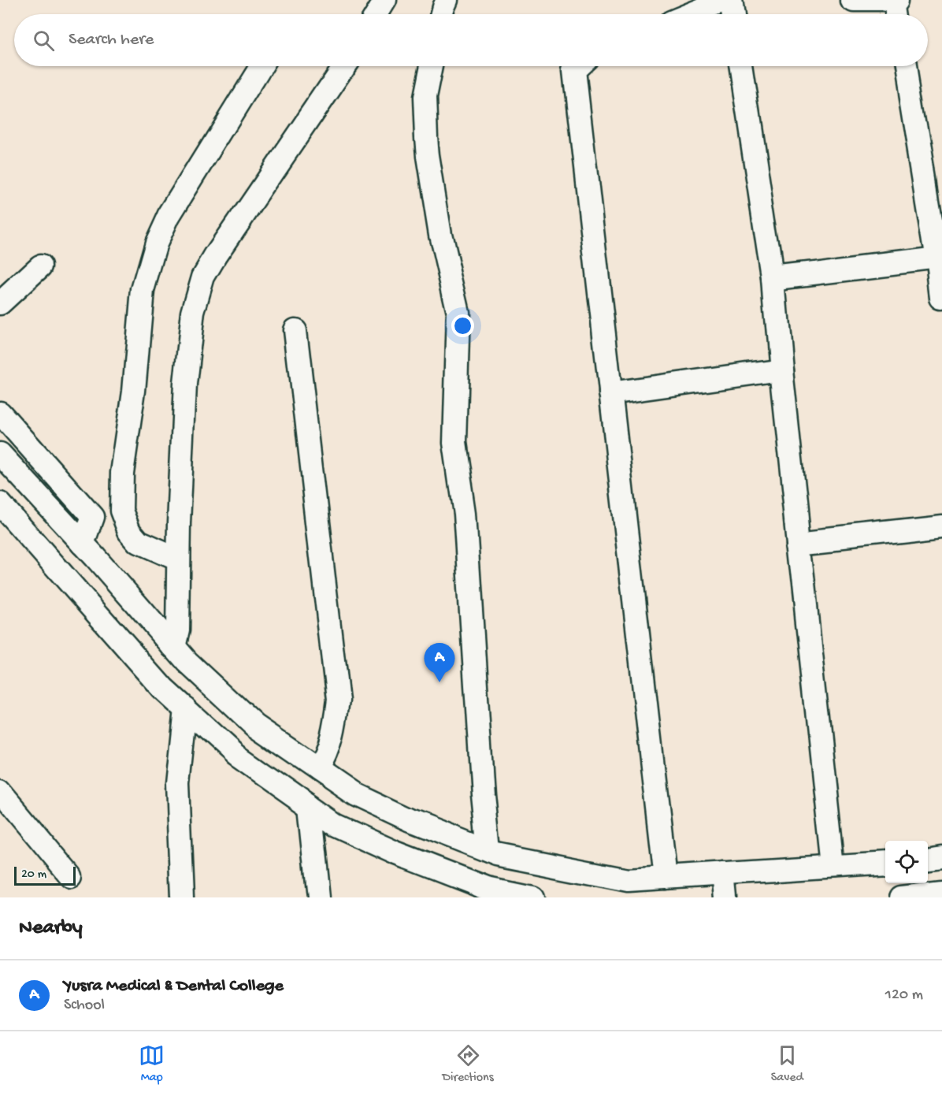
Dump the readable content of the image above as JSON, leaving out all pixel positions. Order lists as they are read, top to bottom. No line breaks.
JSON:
{"scale_bar":"20 m","page":{"search":"Search here","pins":"A","scale":"20 m","heading":"Nearby","list":[{"mark":"A","name":"Yusra Medical & Dental College","note":"School","value":"120 m"}],"nav":["Map","Directions","Saved"]}}
